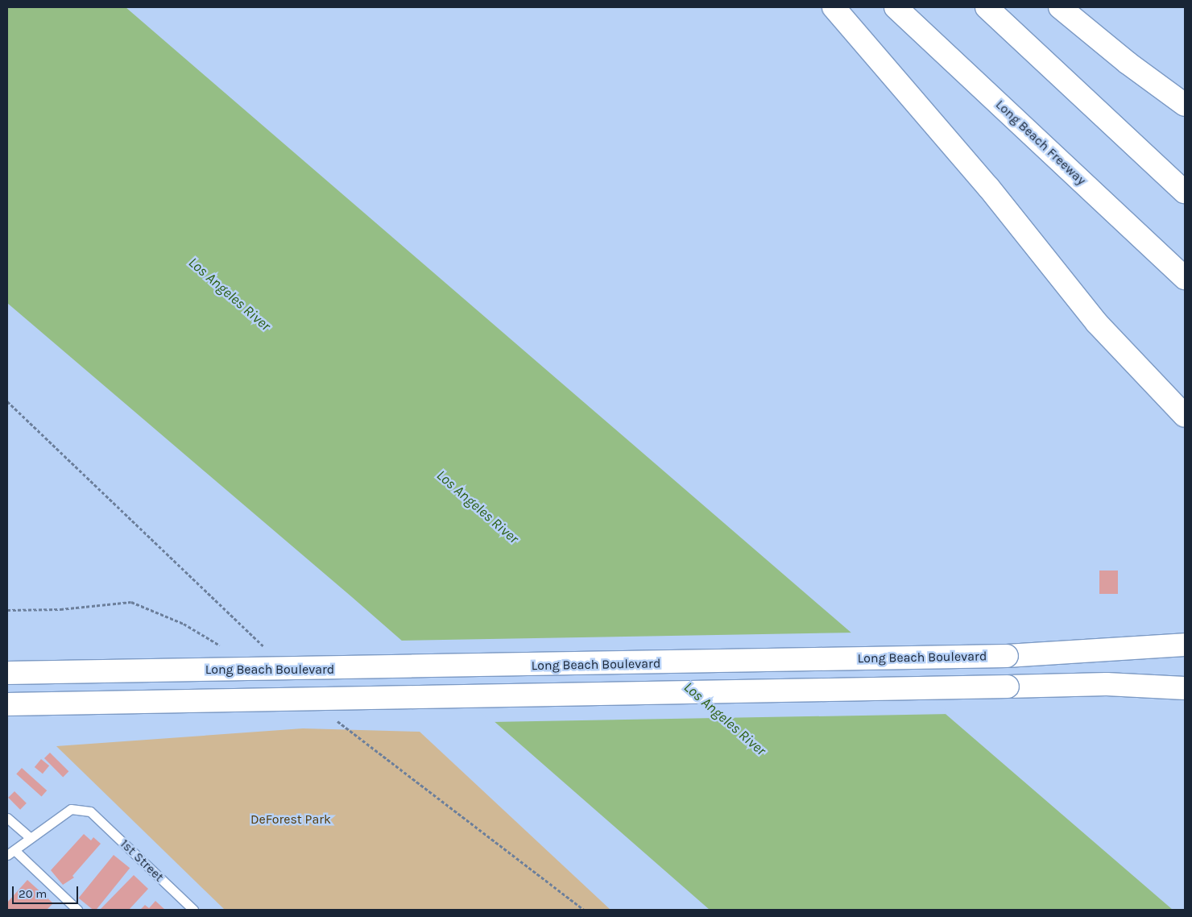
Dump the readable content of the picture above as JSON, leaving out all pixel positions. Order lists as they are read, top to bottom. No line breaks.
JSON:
{"streets":{"main road":["Long Beach Freeway","Long Beach Boulevard"],"lane":["1st Street"]},"water":["Los Angeles River"],"parks":["DeForest Park"],"scale_bar":"20 m"}
